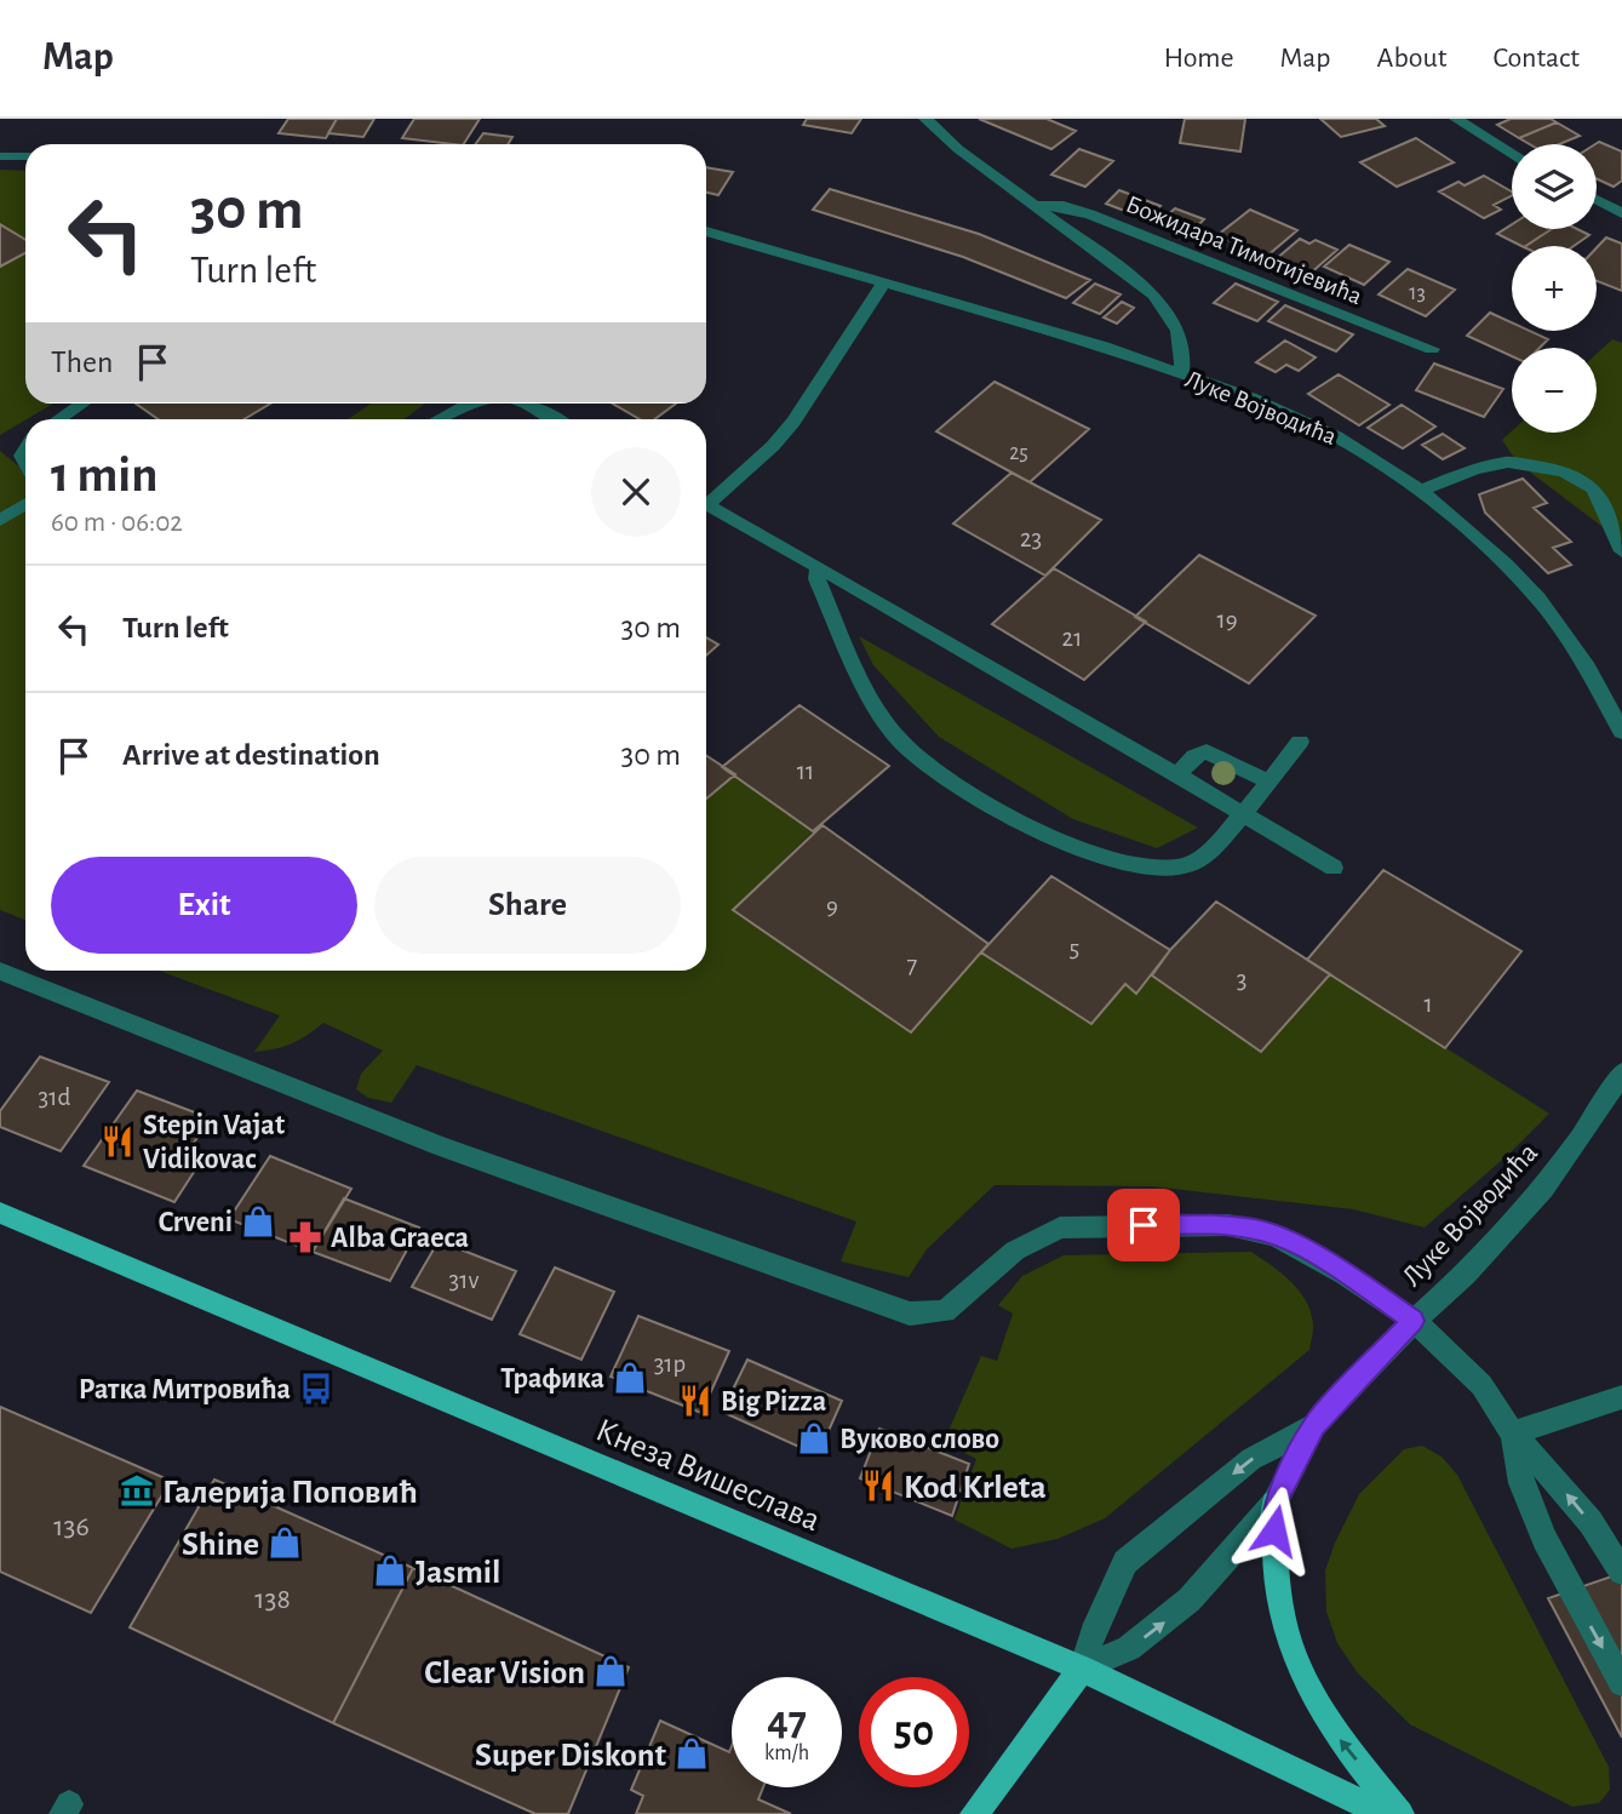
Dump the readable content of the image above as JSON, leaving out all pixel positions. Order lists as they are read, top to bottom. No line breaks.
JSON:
{"streets":{"main road":["Кнеза Вишеслава"],"street":["Божидара Тимотијевића","Луке Војводића"]},"crossings":[["Божидара Тимотијевића","Луке Војводића"],["Луке Војводића","Кнеза Вишеслава"]],"places":{"restaurant":["Stepin Vajat Vidikovac","Big Pizza","Kod Krleta"],"shop":["Crveni","Трафика","Вуково слово","Shine","Jasmil","Clear Vision","Super Diskont"],"pharmacy":["Alba Graeca"],"bus stop":["Ратка Митровића"],"museum":["Галерија Поповић"]},"house_numbers":["13","25","23","19","21","11","9","5","7","3","1","31d","31v","31p","136","138"],"page":{"header":"Map","nav":["Home","Map","About","Contact"],"map_buttons":["+","−"],"turn":["30 m","Turn left"],"then":"Then","heading":["1 min","60 m · 06:02"],"list":[{"name":"Turn left","value":"30 m"},{"name":"Arrive at destination","value":"30 m"}],"buttons":["Exit","Share"],"speed":"47 km/h","limit":"50"}}
